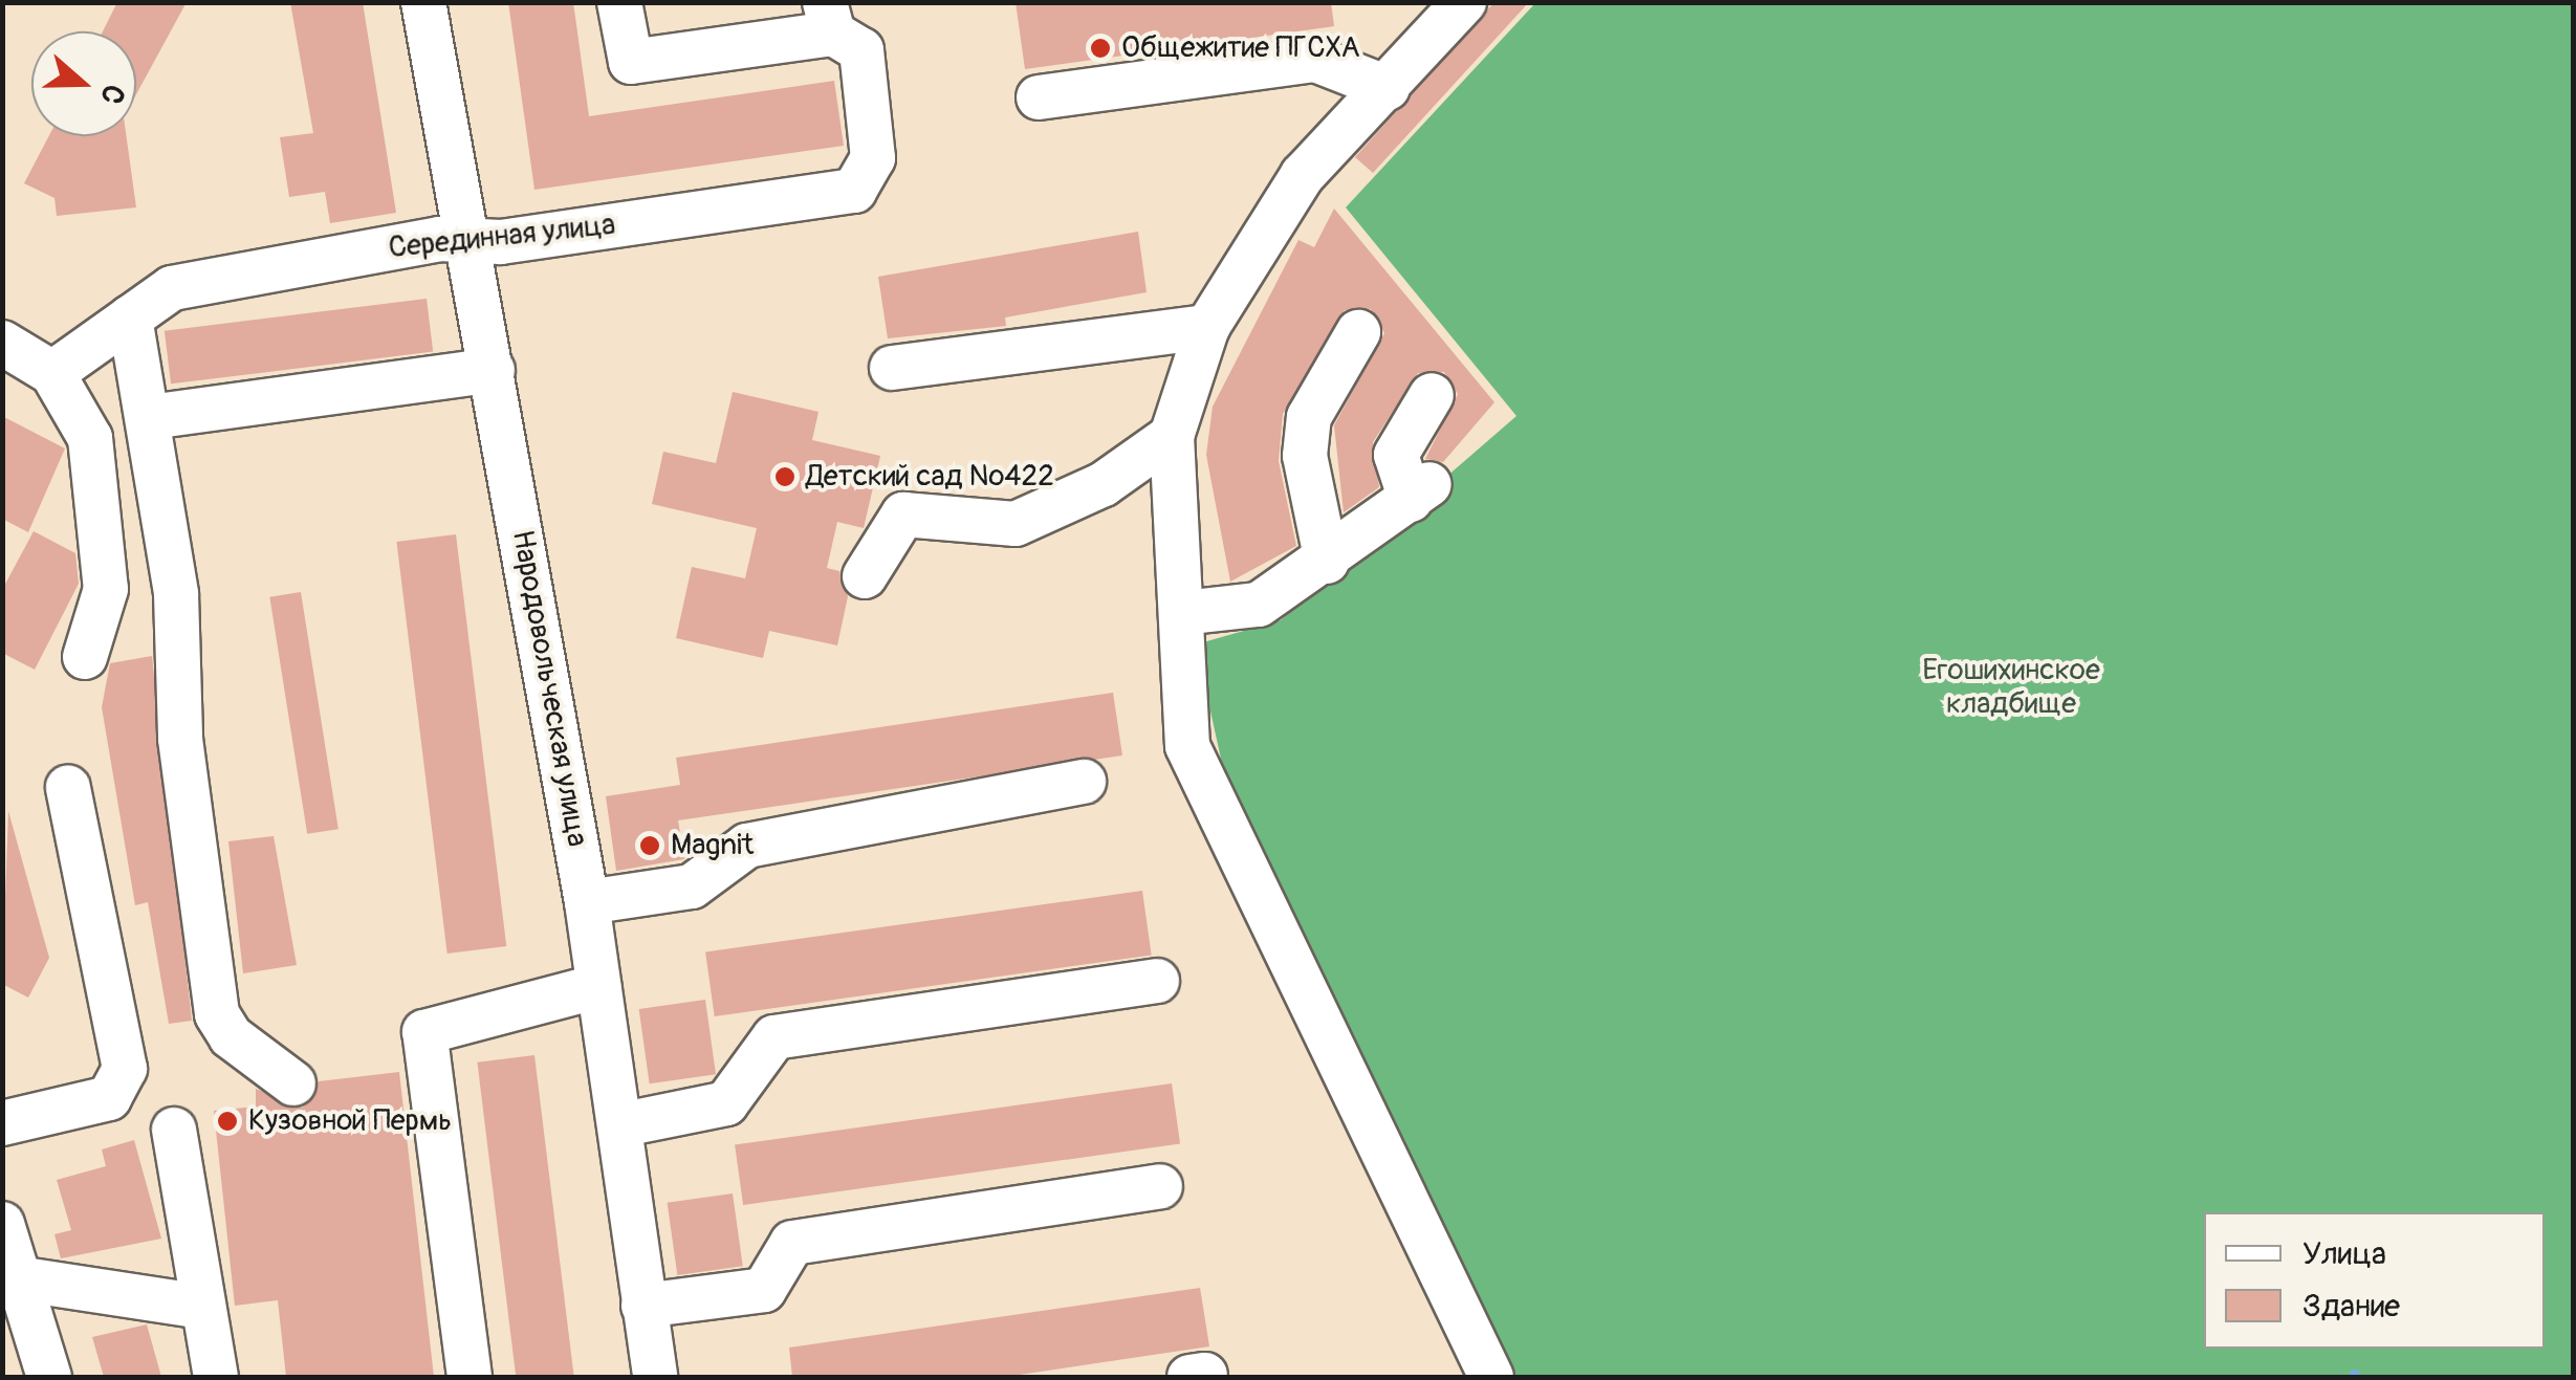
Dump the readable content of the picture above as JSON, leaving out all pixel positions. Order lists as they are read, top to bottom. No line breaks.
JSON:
{"streets":{"street":["Серединная улица","Народовольческая улица"]},"crossings":[["Серединная улица","Народовольческая улица"]],"parks":["Егошихинское кладбище"],"places":["Общежитие ПГСХА","Детский сад №422","Magnit","Кузовной Пермь"],"legend":["Улица","Здание"],"north":"right"}
